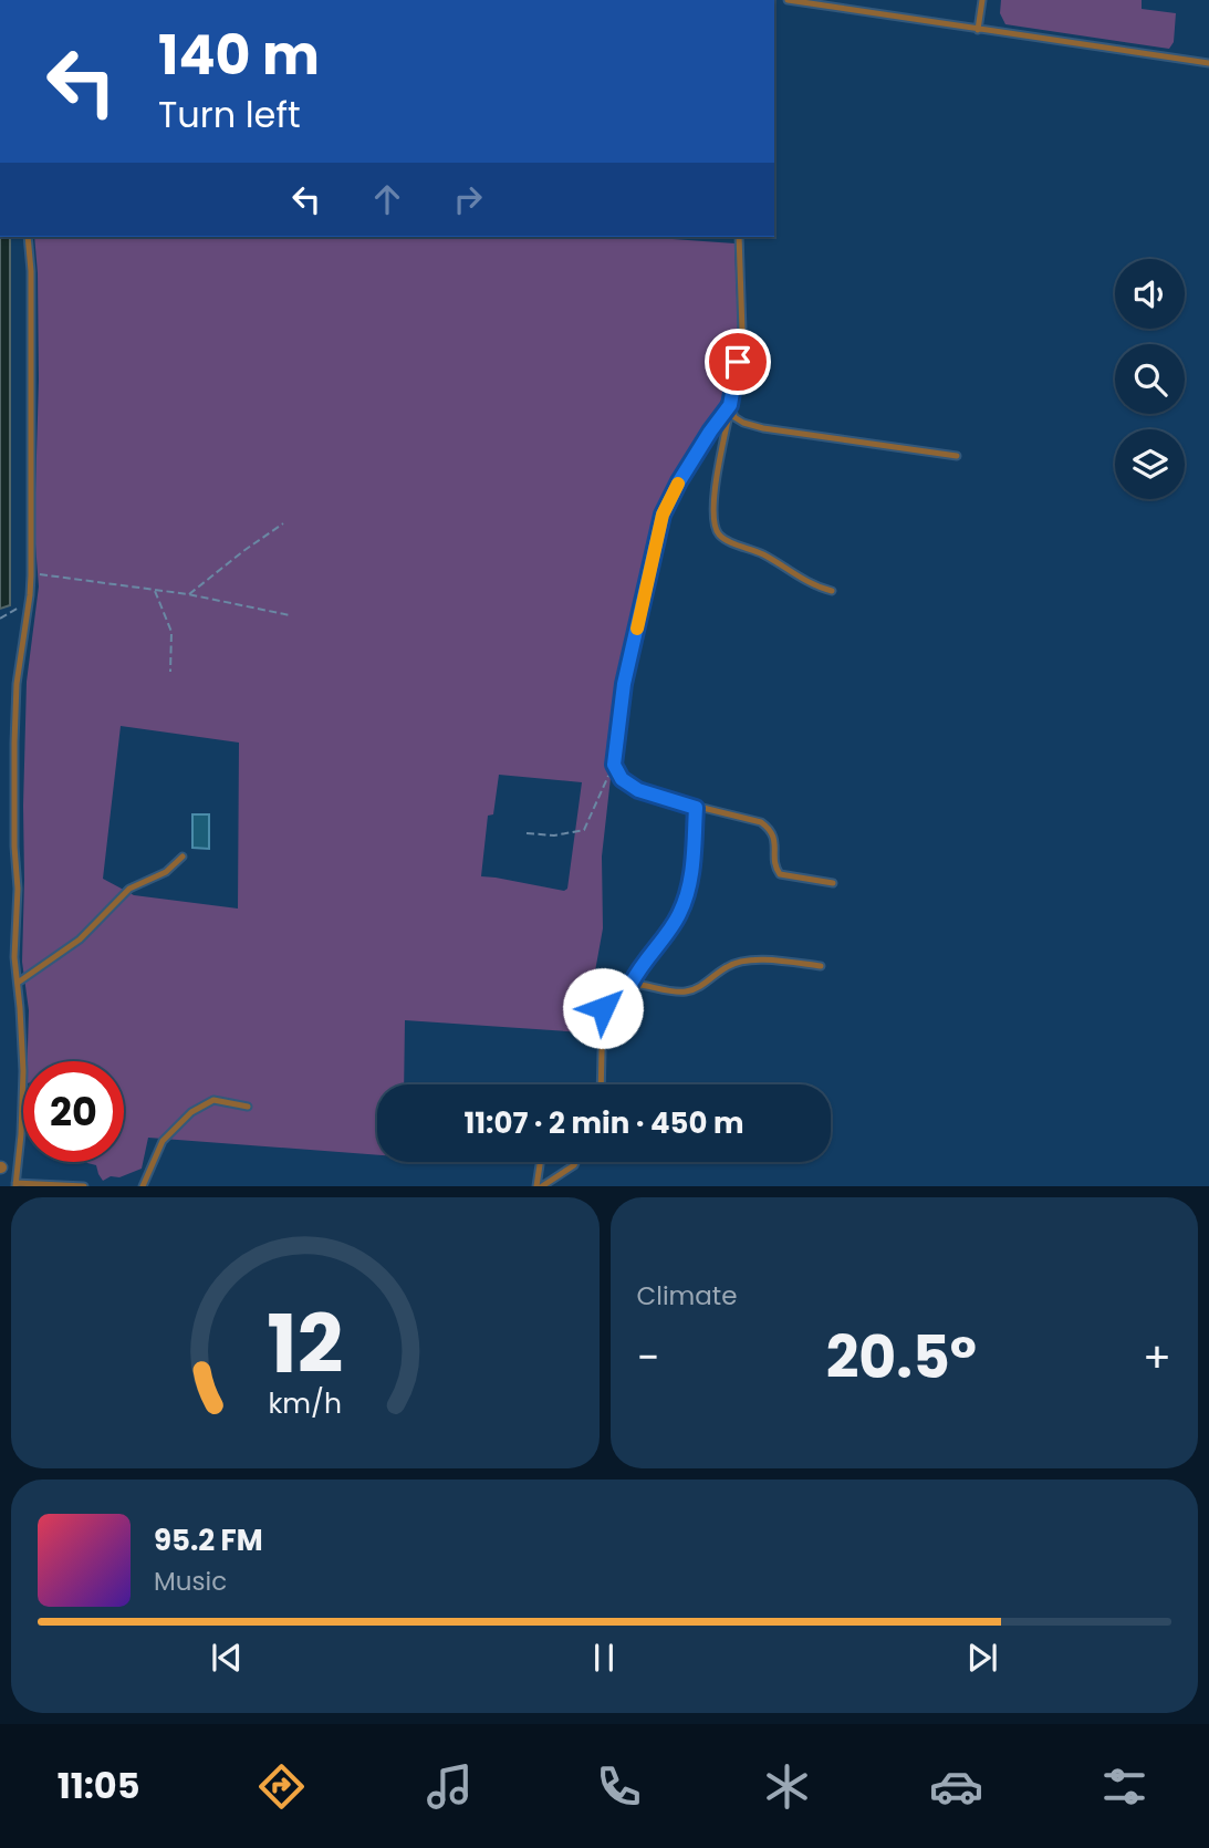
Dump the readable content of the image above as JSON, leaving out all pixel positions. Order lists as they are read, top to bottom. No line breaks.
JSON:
{"page":{"turn":["140 m","Turn left"],"limit":"20","trip":"11:07 · 2 min · 450 m","tile":"Climate","heat":["−","20.5°","+"],"song":["95.2 FM","Music"],"tabs":"11:05","gauge":["12","km/h"]}}
